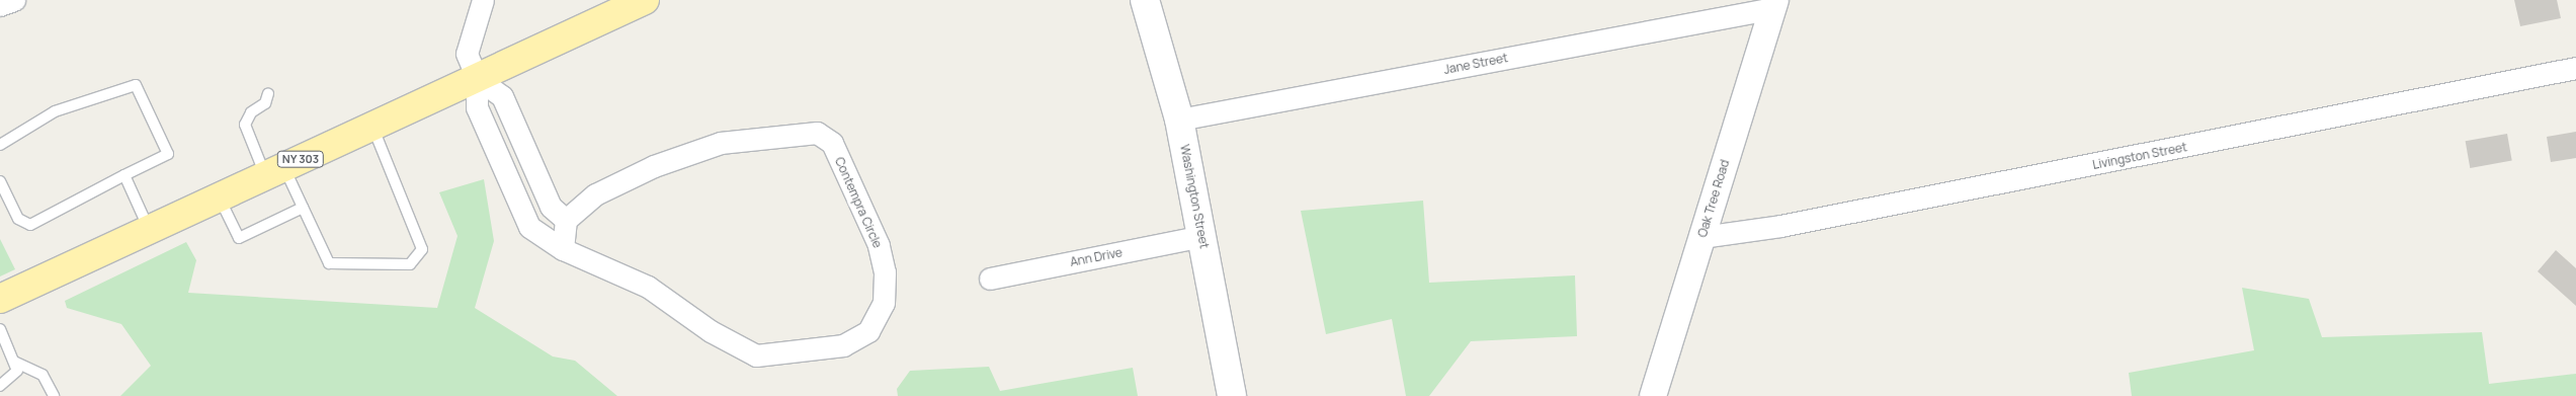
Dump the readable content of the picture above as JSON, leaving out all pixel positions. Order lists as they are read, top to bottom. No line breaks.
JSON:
{"streets":{"main road":["NY 303","Washington Street"],"street":["Jane Street","Livingston Street","Oak Tree Road","Contempra Circle","Ann Drive"]},"crossings":[["Jane Street","Washington Street"],["Jane Street","Oak Tree Road"],["Livingston Street","Oak Tree Road"],["NY 303","Contempra Circle"],["Washington Street","Ann Drive"]]}
